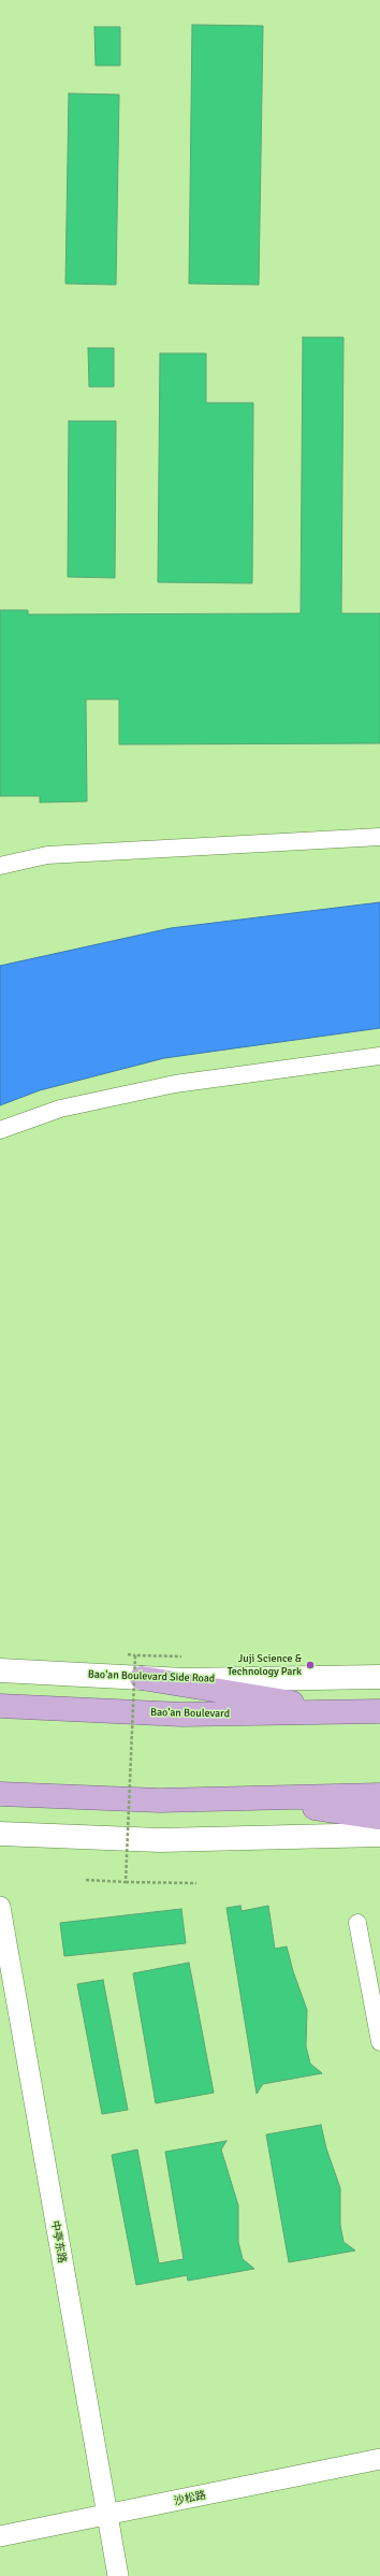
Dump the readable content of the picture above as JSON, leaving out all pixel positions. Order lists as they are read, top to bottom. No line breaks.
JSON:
{"streets":{"main road":["Bao'an Boulevard Side Road","Bao'an Boulevard"],"street":["中亭东路","沙松路"]},"crossings":[["中亭东路","沙松路"]],"places":["Juji Science & Technology Park"]}
